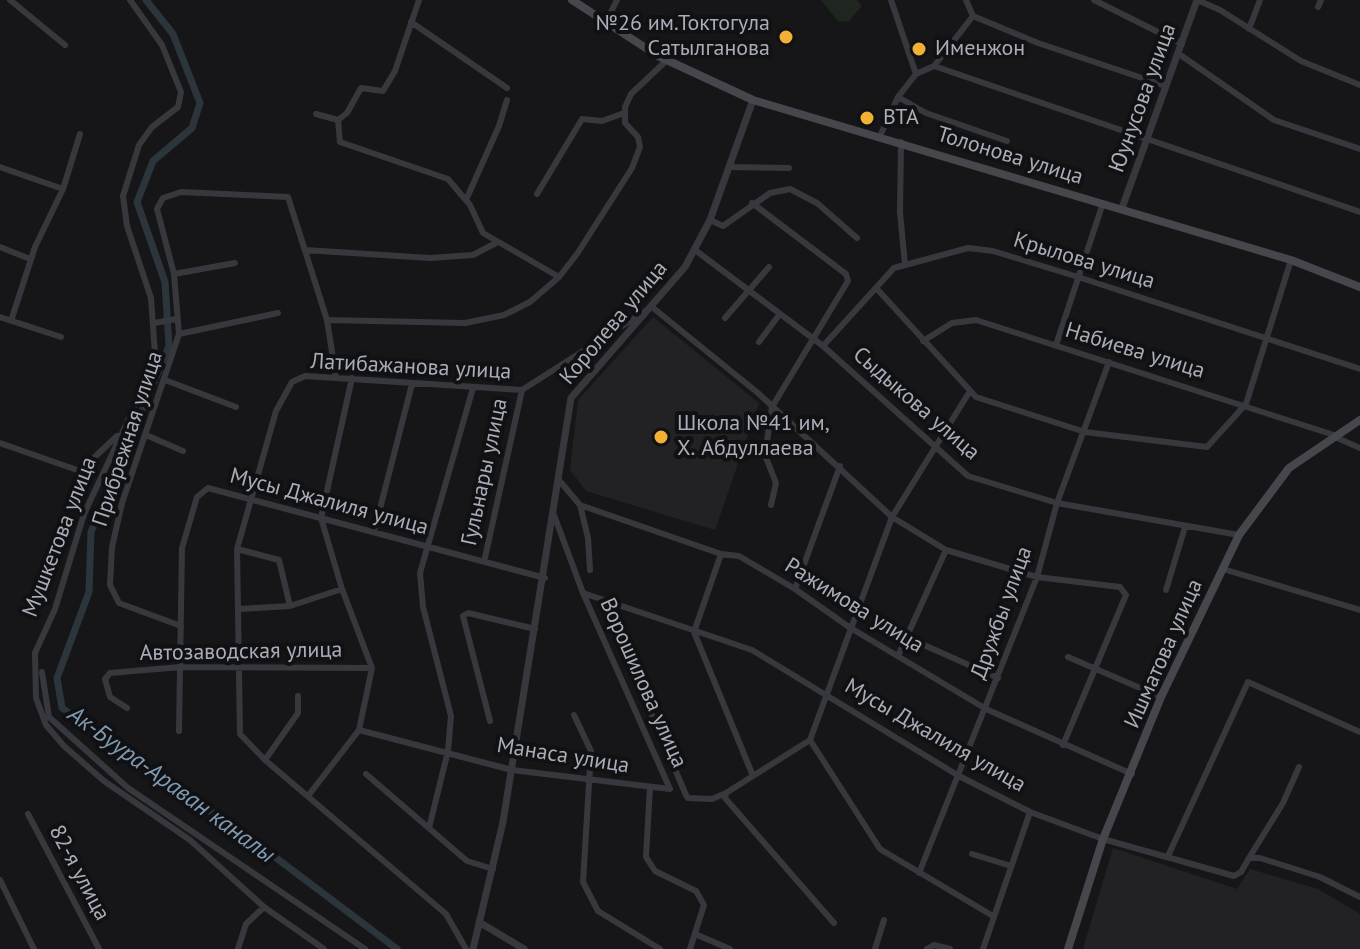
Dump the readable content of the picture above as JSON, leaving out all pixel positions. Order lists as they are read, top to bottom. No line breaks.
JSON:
{"streets":{"main road":["Толонова улица","Ишматова улица"],"street":["Юунусова улица","Крылова улица","Королева улица","Набиева улица","Латибажанова улица","Сыдыкова улица","Прибрежная улица","Гульнары улица","Мусы Джалиля улица","Мушкетова улица","Ражимова улица","Дружбы улица","Автозаводская улица","Ворошилова улица","Манаса улица","82-я улица"]},"crossings":[["Юунусова улица","Толонова улица"],["Толонова улица","Королева улица"],["Крылова улица","Сыдыкова улица"],["Королева улица","Латибажанова улица"],["Королева улица","Сыдыкова улица"],["Королева улица","Мусы Джалиля улица"],["Королева улица","Ворошилова улица"],["Королева улица","Манаса улица"],["Набиева улица","Дружбы улица"],["Набиева улица","Ишматова улица"],["Латибажанова улица","Прибрежная улица"],["Латибажанова улица","Гульнары улица"],["Латибажанова улица","Мусы Джалиля улица"],["Латибажанова улица","Автозаводская улица"],["Сыдыкова улица","Дружбы улица"],["Сыдыкова улица","Ишматова улица"],["Прибрежная улица","Мусы Джалиля улица"],["Гульнары улица","Мусы Джалиля улица"],["Мусы Джалиля улица","Дружбы улица"],["Мусы Джалиля улица","Автозаводская улица"],["Мусы Джалиля улица","Ишматова улица"],["Мусы Джалиля улица","Ворошилова улица"],["Ражимова улица","Дружбы улица"],["Ражимова улица","Ишматова улица"],["Ворошилова улица","Манаса улица"]],"water":["Ак-Буура-Араван каналы"],"places":["№26 им.Токтогула Сатылганова","Именжон","BTA","Школа №41 им, Х. Абдуллаева"]}
